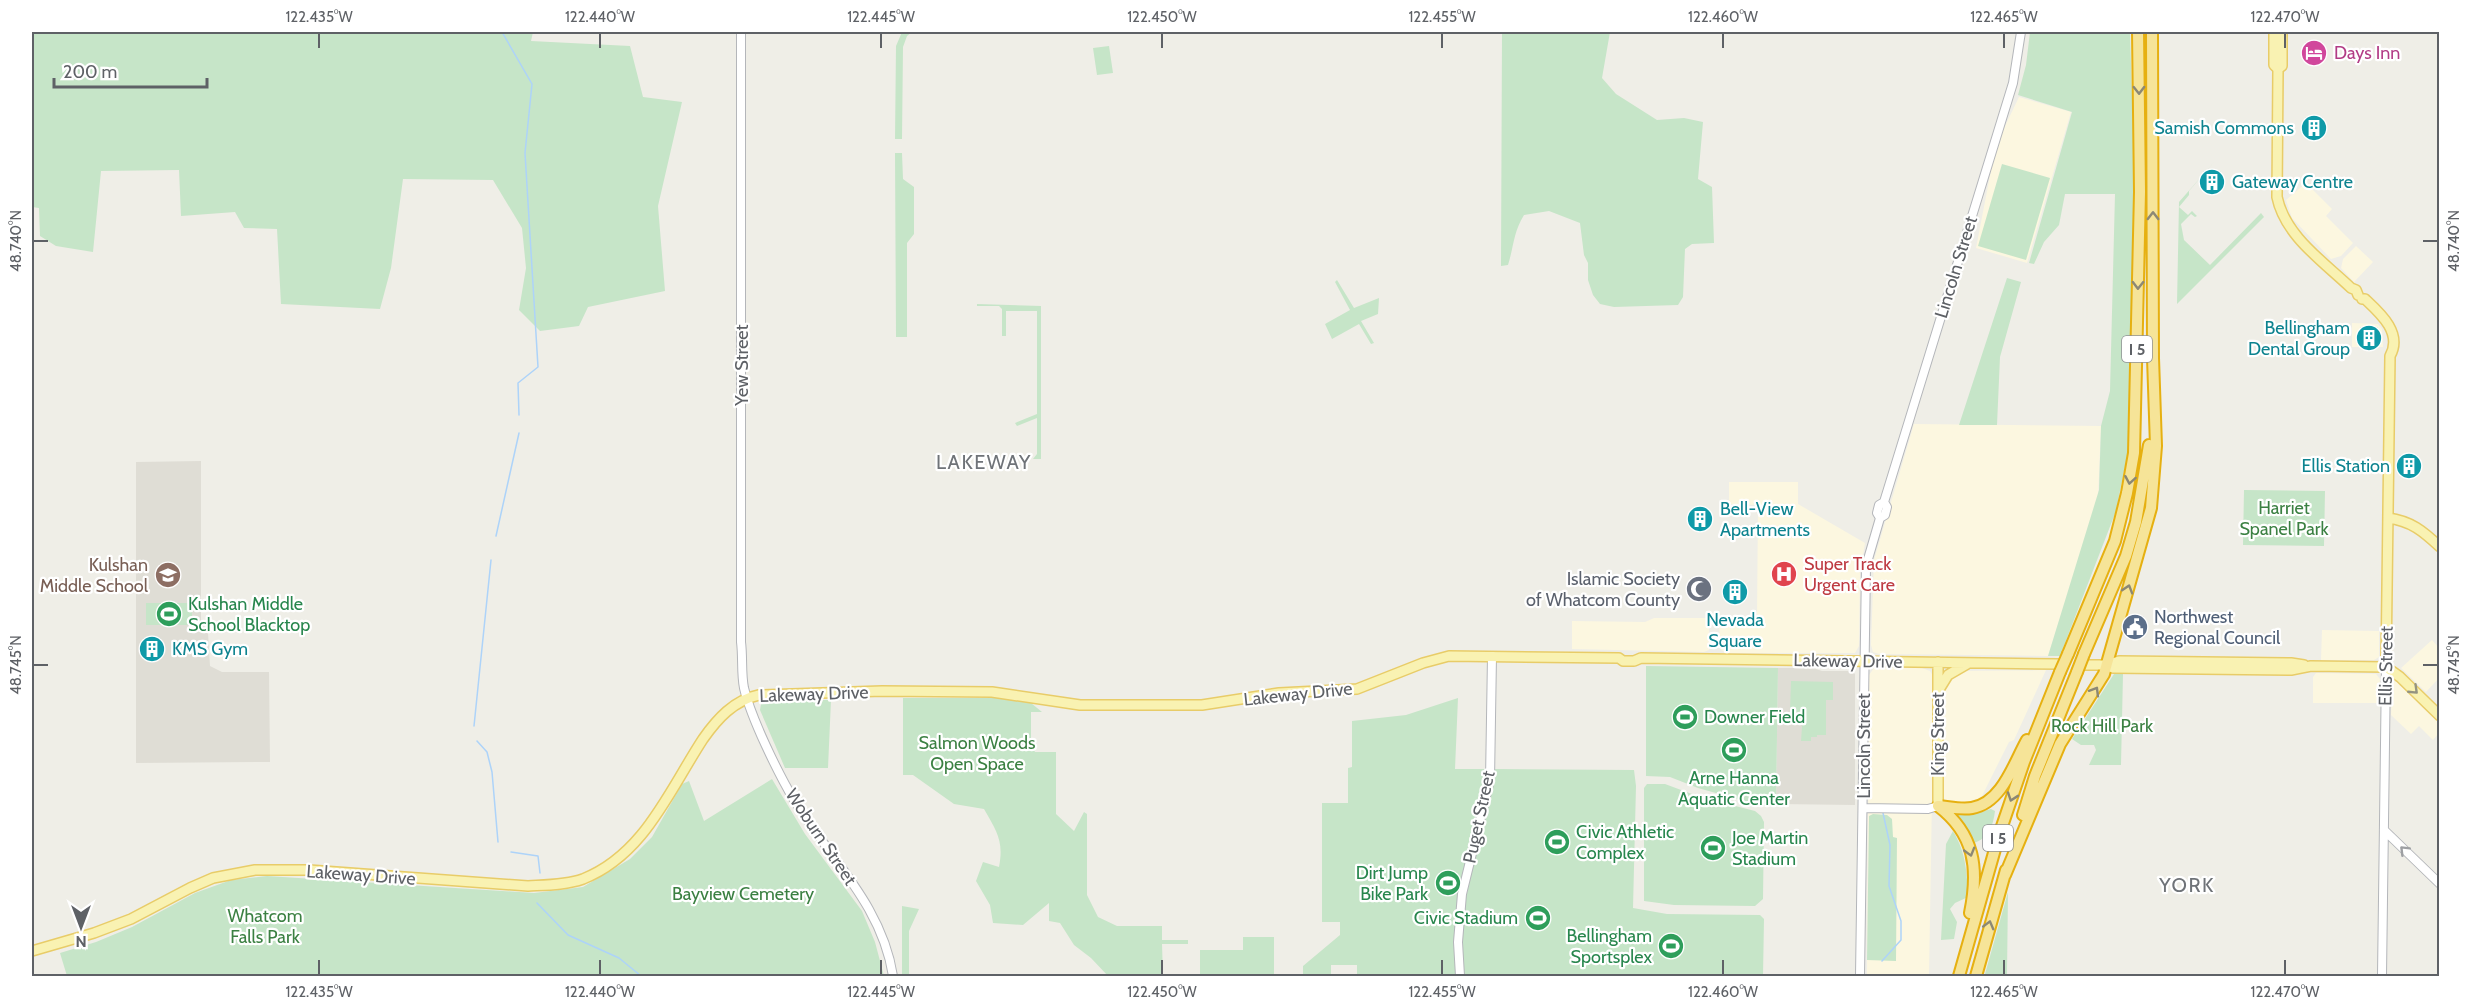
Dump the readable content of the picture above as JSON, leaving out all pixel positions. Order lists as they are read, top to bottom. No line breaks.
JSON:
{"streets":{"highway":["I 5"],"main road":["Lakeway Drive","Ellis Street","King Street"],"street":["Lincoln Street","Yew Street","Puget Street","Woburn Street"]},"crossings":[["Lincoln Street","Lakeway Drive"],["I 5","Lakeway Drive"],["Yew Street","Lakeway Drive"],["Yew Street","Woburn Street"],["Lakeway Drive","Ellis Street"],["Lakeway Drive","King Street"],["Lakeway Drive","Puget Street"],["Lakeway Drive","Woburn Street"]],"districts":["LAKEWAY","YORK"],"parks":["Harriet Spanel Park","Rock Hill Park","Salmon Woods Open Space","Bayview Cemetery","Whatcom Falls Park"],"places":{"hotel":["Days Inn"],"building":["Samish Commons","Gateway Centre","Bellingham Dental Group","Ellis Station","Bell-View Apartments","Nevada Square","KMS Gym"],"hospital":["Super Track Urgent Care"],"school or university":["Kulshan Middle School"],"mosque":["Islamic Society of Whatcom County"],"sports":["Kulshan Middle School Blacktop","Downer Field","Arne Hanna Aquatic Center","Civic Athletic Complex","Joe Martin Stadium","Dirt Jump Bike Park","Civic Stadium","Bellingham Sportsplex"],"public building":["Northwest Regional Council"]},"scale_bar":"200 m","north":"bottom","coordinates":["122.435°W","122.440°W","122.445°W","122.450°W","122.455°W","122.460°W","122.465°W","122.470°W","48.740°N","48.745°N"]}
